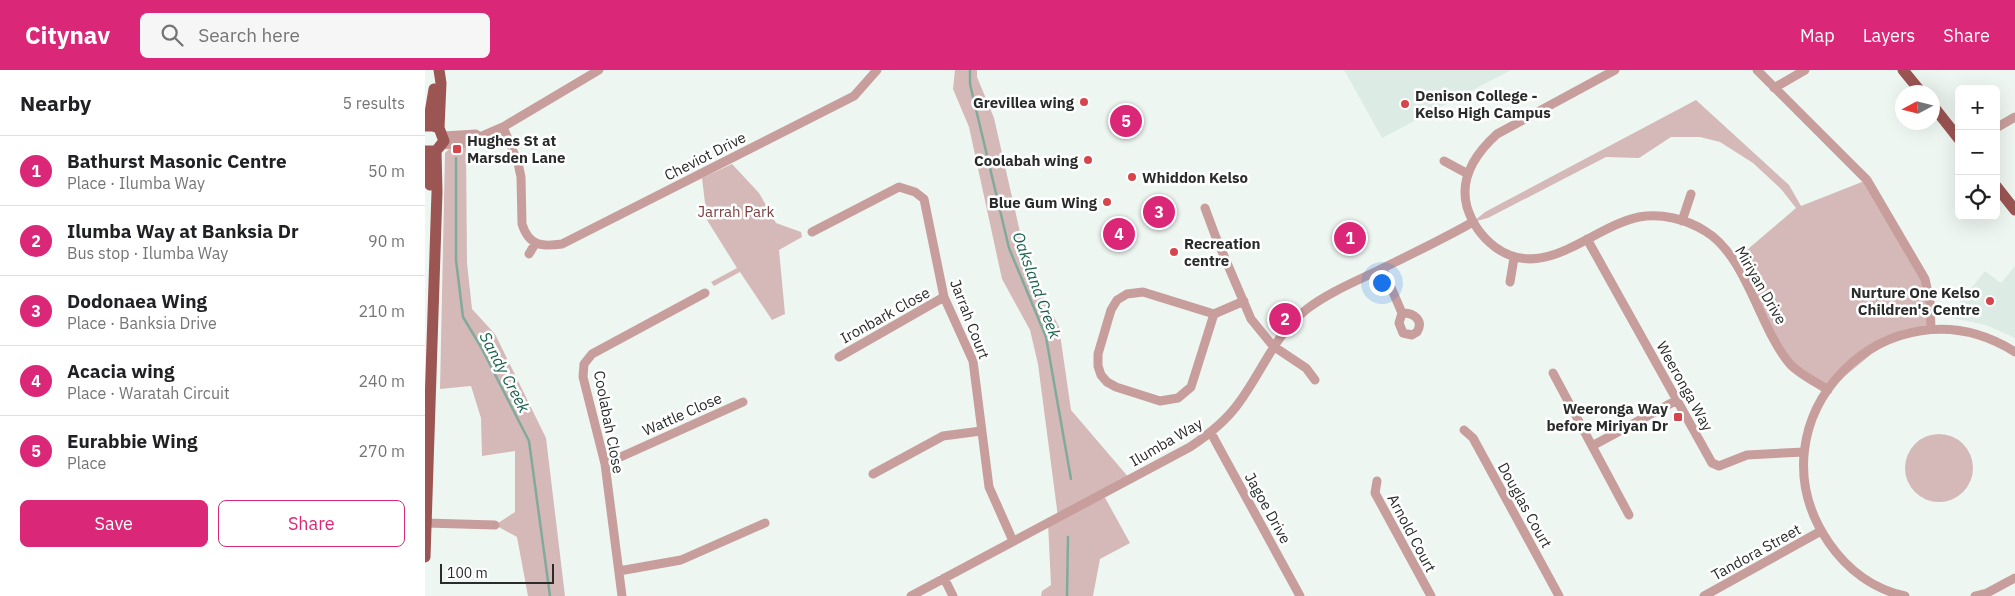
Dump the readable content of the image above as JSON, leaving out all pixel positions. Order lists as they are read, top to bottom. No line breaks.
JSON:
{"streets":{"street":["Cheviot Drive","Miriyan Drive","Ironbark Close","Jarrah Court","Weeronga Way","Wattle Close","Coolabah Close","Ilumba Way","Douglas Court","Jagoe Drive","Arnold Court","Tandora Street"]},"crossings":[["Miriyan Drive","Weeronga Way"],["Ironbark Close","Jarrah Court"],["Jarrah Court","Ilumba Way"],["Wattle Close","Coolabah Close"],["Ilumba Way","Jagoe Drive"]],"water":["Oaksland Creek","Sandy Creek"],"parks":["Jarrah Park"],"places":{"other":["Grevillea wing","Denison College - Kelso High Campus","Coolabah wing","Whiddon Kelso","Blue Gum Wing","Recreation centre","Nurture One Kelso Children's Centre"],"transit":["Hughes St at Marsden Lane","Weeronga Way before Miriyan Dr"]},"scale_bar":"100 m","north":"left","page":{"header":"Citynav","search":"Search here","nav":["Map","Layers","Share"],"heading":["Nearby","5 results"],"map_buttons":["+","−"],"pins":["5","3","4","1","2"],"list":[{"mark":"1","name":"Bathurst Masonic Centre","note":"Place · Ilumba Way","value":"50 m"},{"mark":"2","name":"Ilumba Way at Banksia Dr","note":"Bus stop · Ilumba Way","value":"90 m"},{"mark":"3","name":"Dodonaea Wing","note":"Place · Banksia Drive","value":"210 m"},{"mark":"4","name":"Acacia wing","note":"Place · Waratah Circuit","value":"240 m"},{"mark":"5","name":"Eurabbie Wing","note":"Place","value":"270 m"}],"buttons":["Save","Share"],"scale":"100 m"}}
